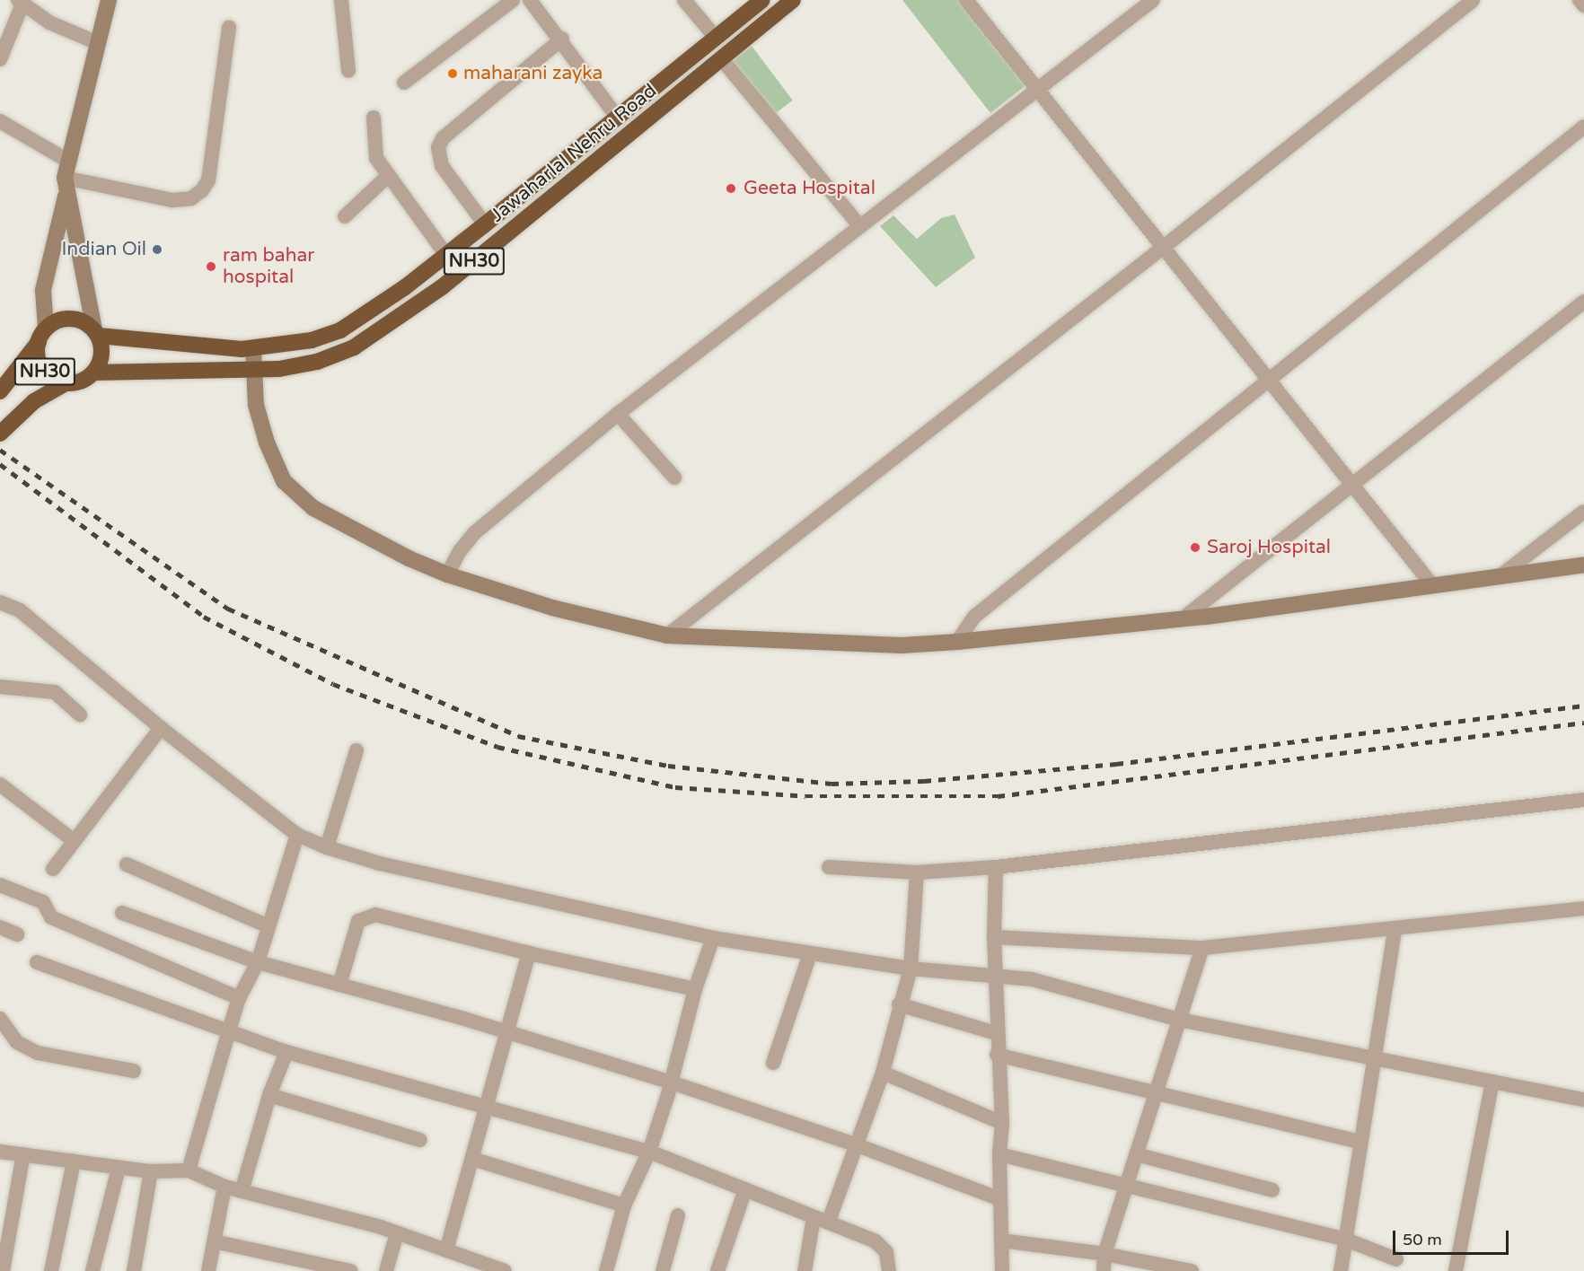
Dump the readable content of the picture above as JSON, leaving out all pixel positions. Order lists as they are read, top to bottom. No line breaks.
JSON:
{"streets":{"highway":["Jawaharlal Nehru Road","NH30"]},"crossings":[["Jawaharlal Nehru Road","NH30"]],"places":["maharani zayka","Geeta Hospital","Indian Oil","ram bahar hospital","Saroj Hospital"],"scale_bar":"50 m"}
